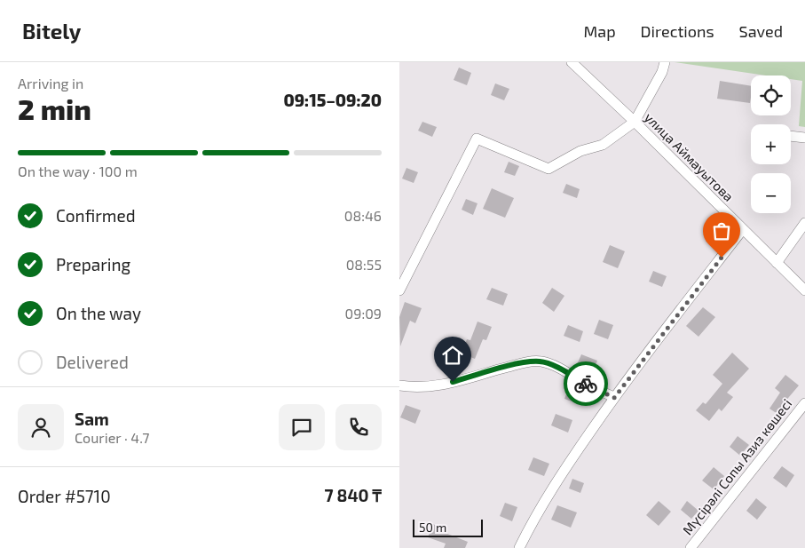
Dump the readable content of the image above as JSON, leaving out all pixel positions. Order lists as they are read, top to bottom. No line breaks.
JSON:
{"streets":{"street":["улица Аймауытова","Мүсірәлі Сопы Азиз көшесі"]},"scale_bar":"50 m","page":{"header":"Bitely","nav":["Map","Directions","Saved"],"heading":["2 min","Arriving in","09:15–09:20"],"panel":["Sam","Courier · 4.7","Order #5710","7 840 ₸"],"map_buttons":["+","−"],"bar":"On the way · 100 m","list":[["Confirmed","08:46"],["Preparing","08:55"],["On the way","09:09"],"Delivered"],"scale":"50 m"}}
